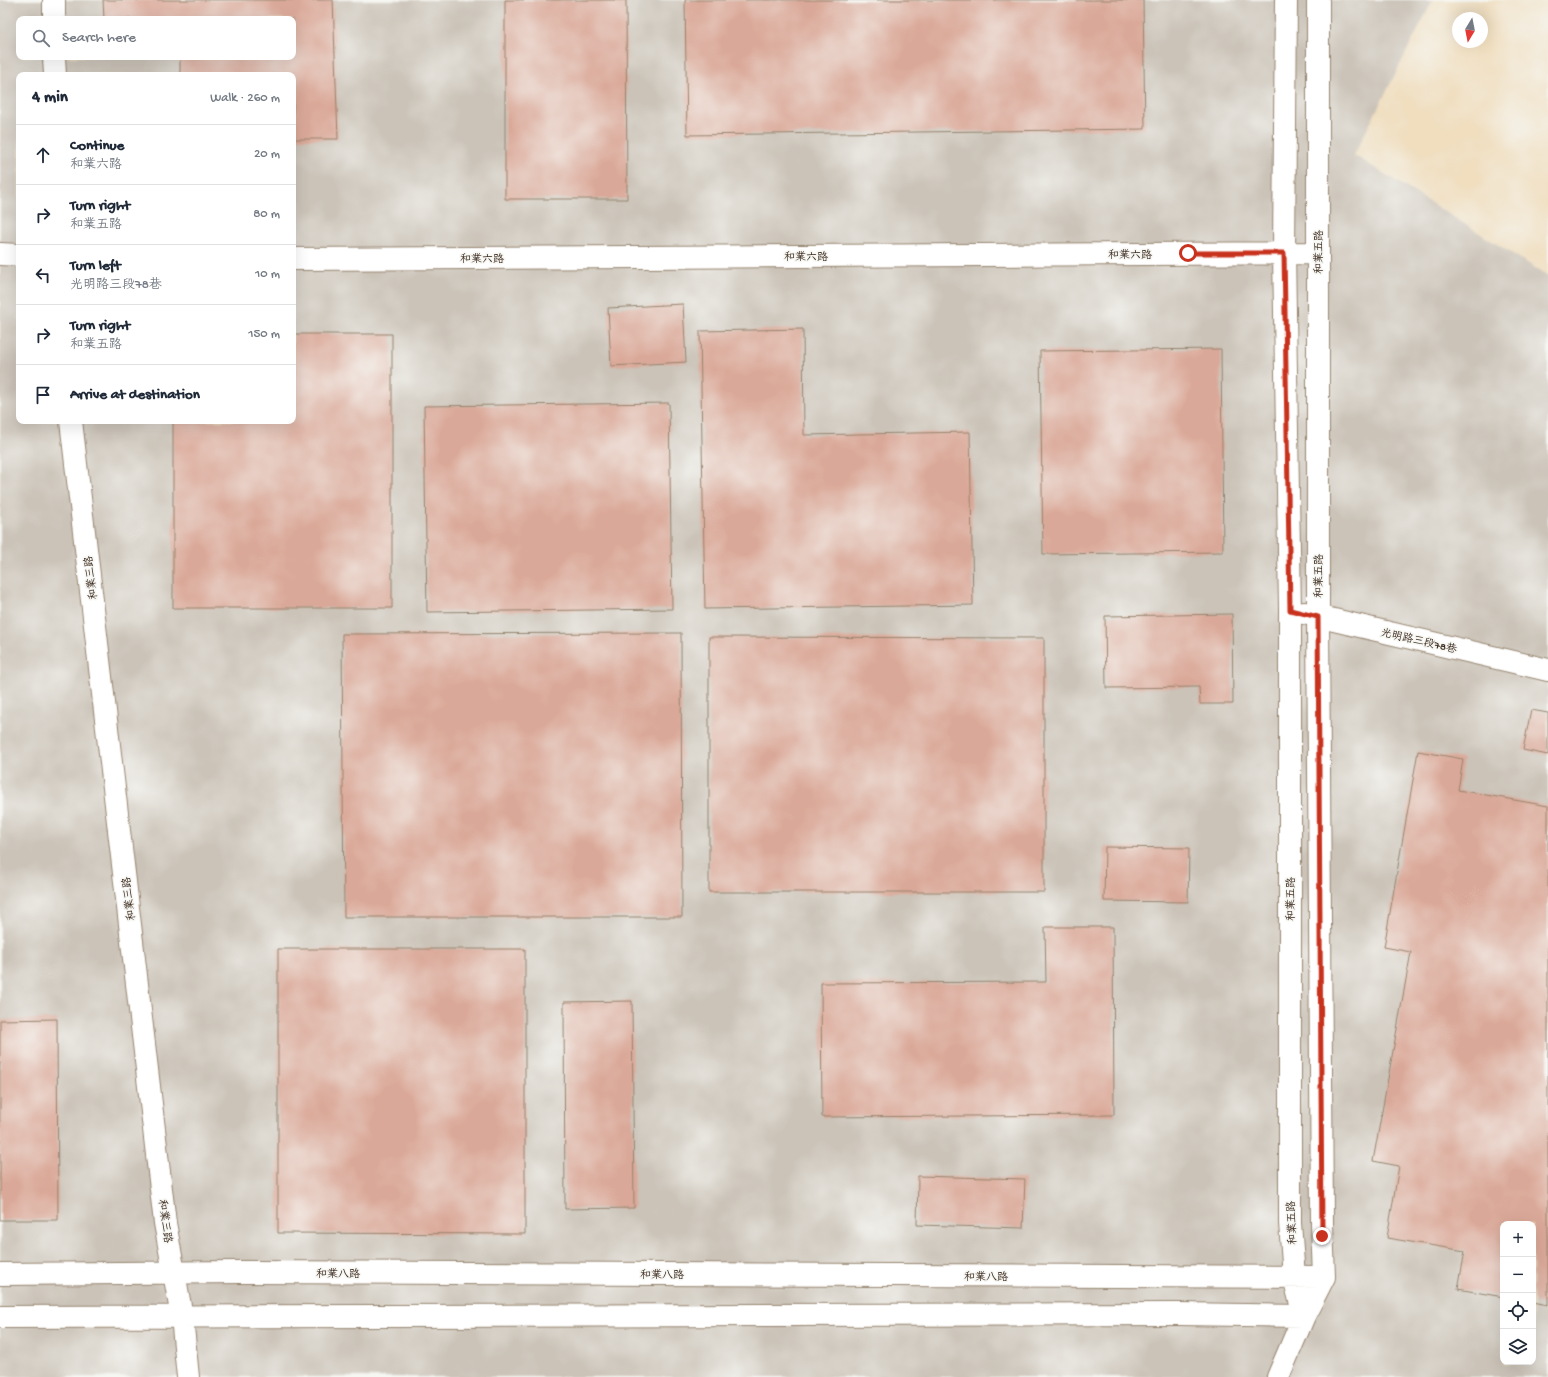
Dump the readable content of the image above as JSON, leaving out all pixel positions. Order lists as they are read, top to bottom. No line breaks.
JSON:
{"streets":{"street":["和業五路","和業六路","和業三路","光明路三段78巷","和業八路"]},"crossings":[["和業五路","和業六路"],["和業五路","光明路三段78巷"],["和業五路","和業八路"],["和業三路","和業八路"]],"north":"bottom","page":{"search":"Search here","heading":["4 min","Walk · 260 m"],"list":[["Continue","和業六路","20 m"],["Turn right","和業五路","80 m"],["Turn left","光明路三段78巷","10 m"],["Turn right","和業五路","150 m"],"Arrive at destination"],"map_buttons":["+","−"]}}
